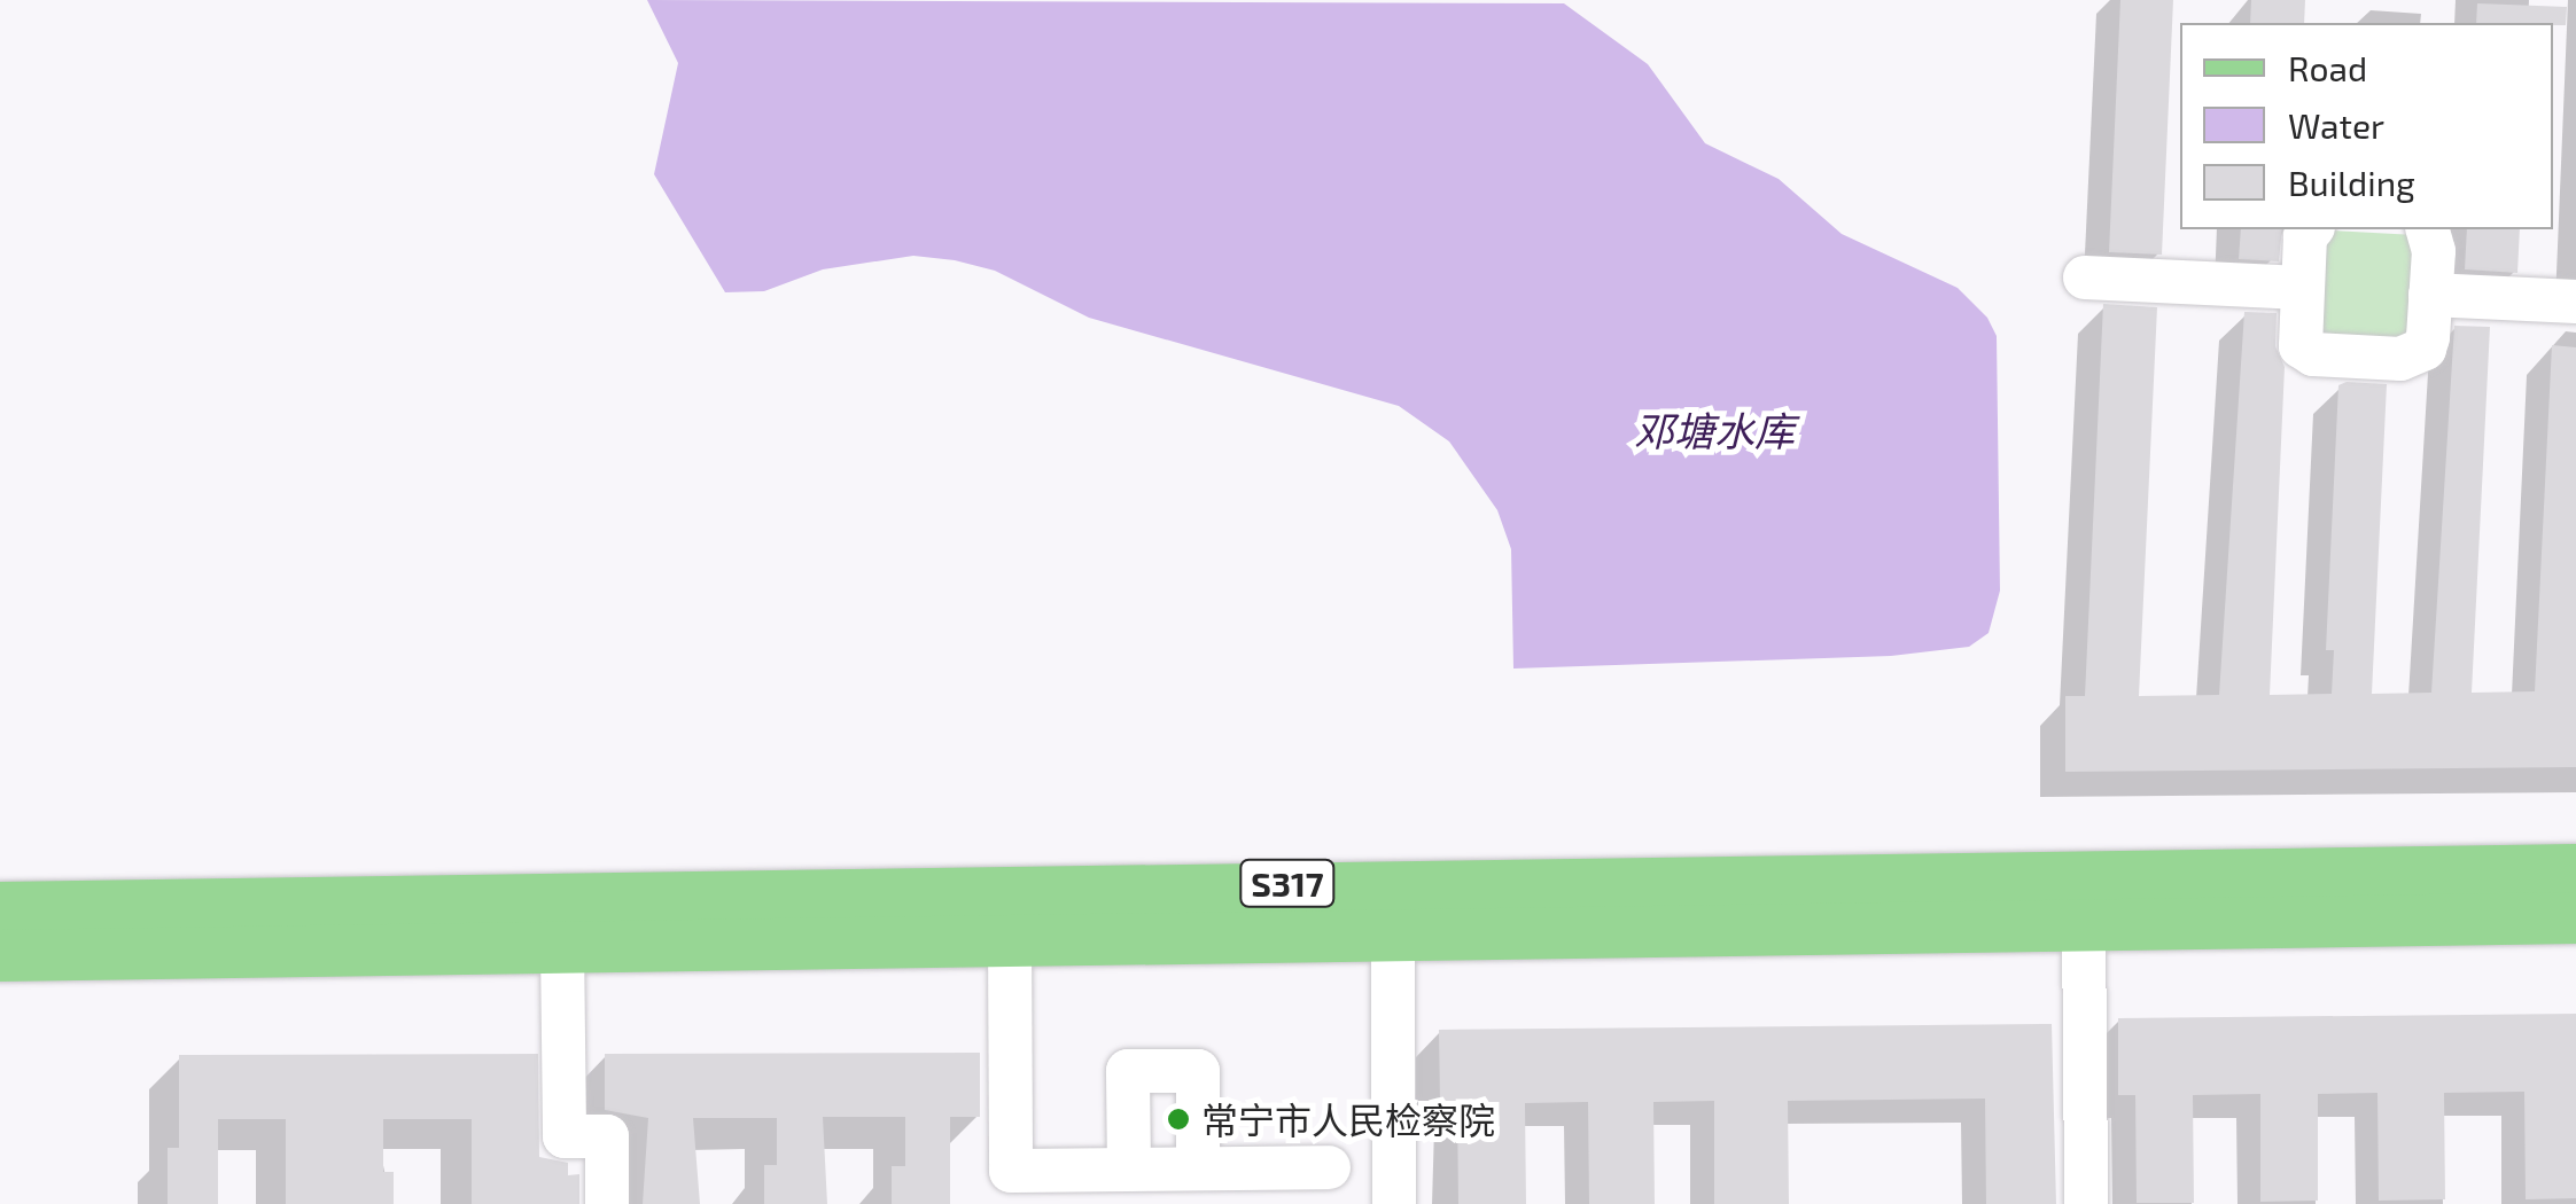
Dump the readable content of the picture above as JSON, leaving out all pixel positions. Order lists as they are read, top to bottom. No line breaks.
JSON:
{"streets":{"main road":["S317"]},"water":["邓塘水库"],"places":["常宁市人民检察院"],"legend":["Road","Water","Building"]}
